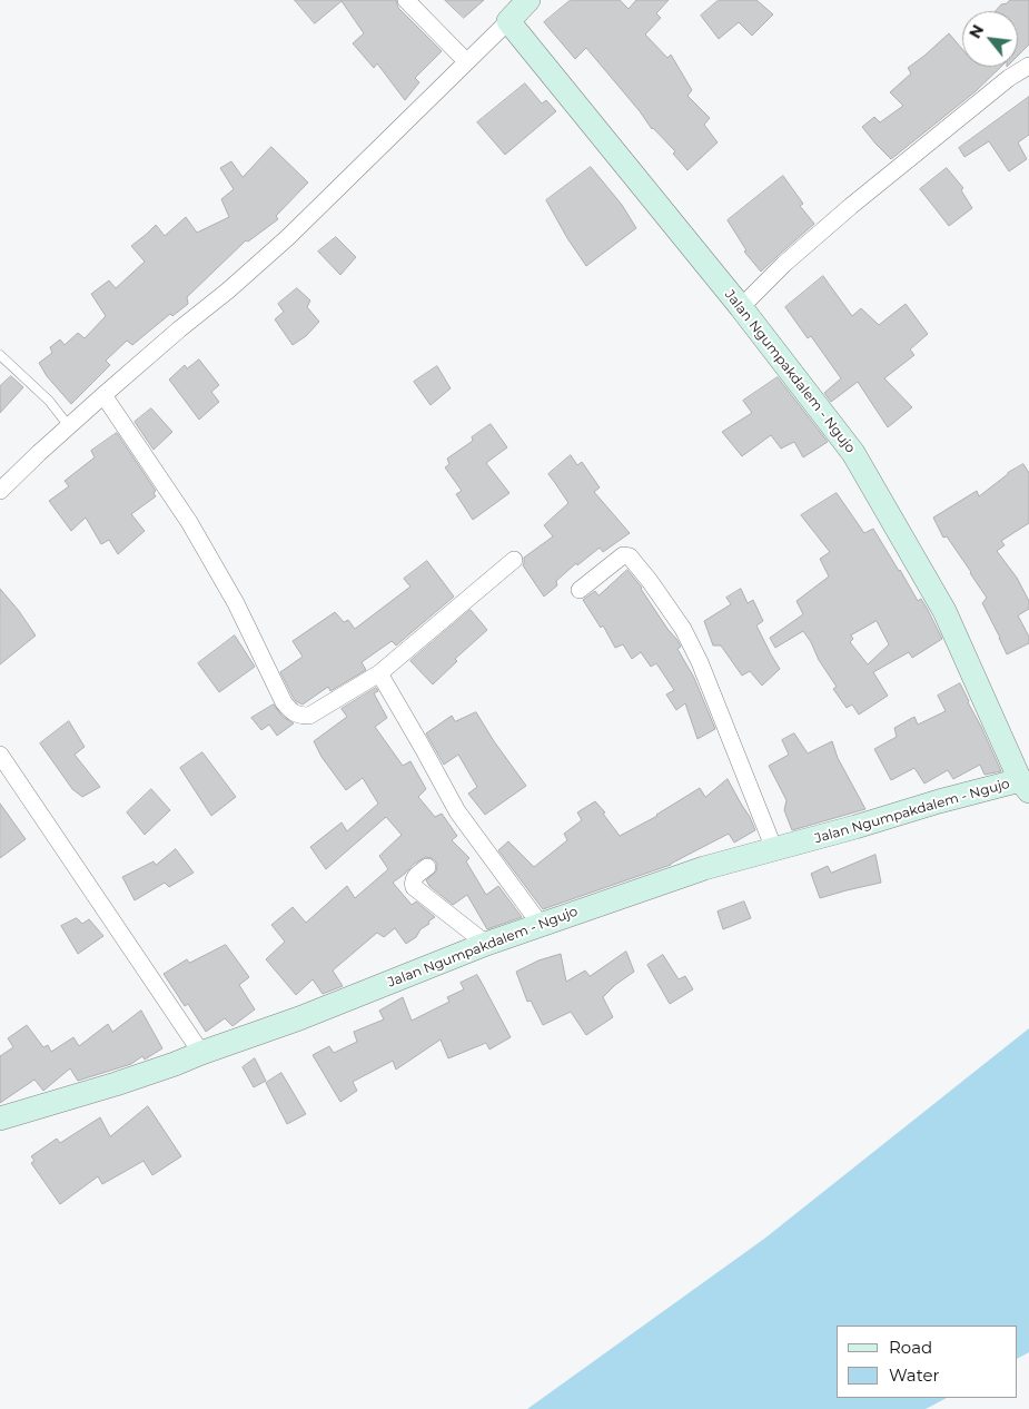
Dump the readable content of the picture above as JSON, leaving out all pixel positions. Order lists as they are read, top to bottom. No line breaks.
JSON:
{"streets":{"street":["Jalan Ngumpakdalem - Ngujo"]},"legend":["Road","Water"],"north":"top left"}
